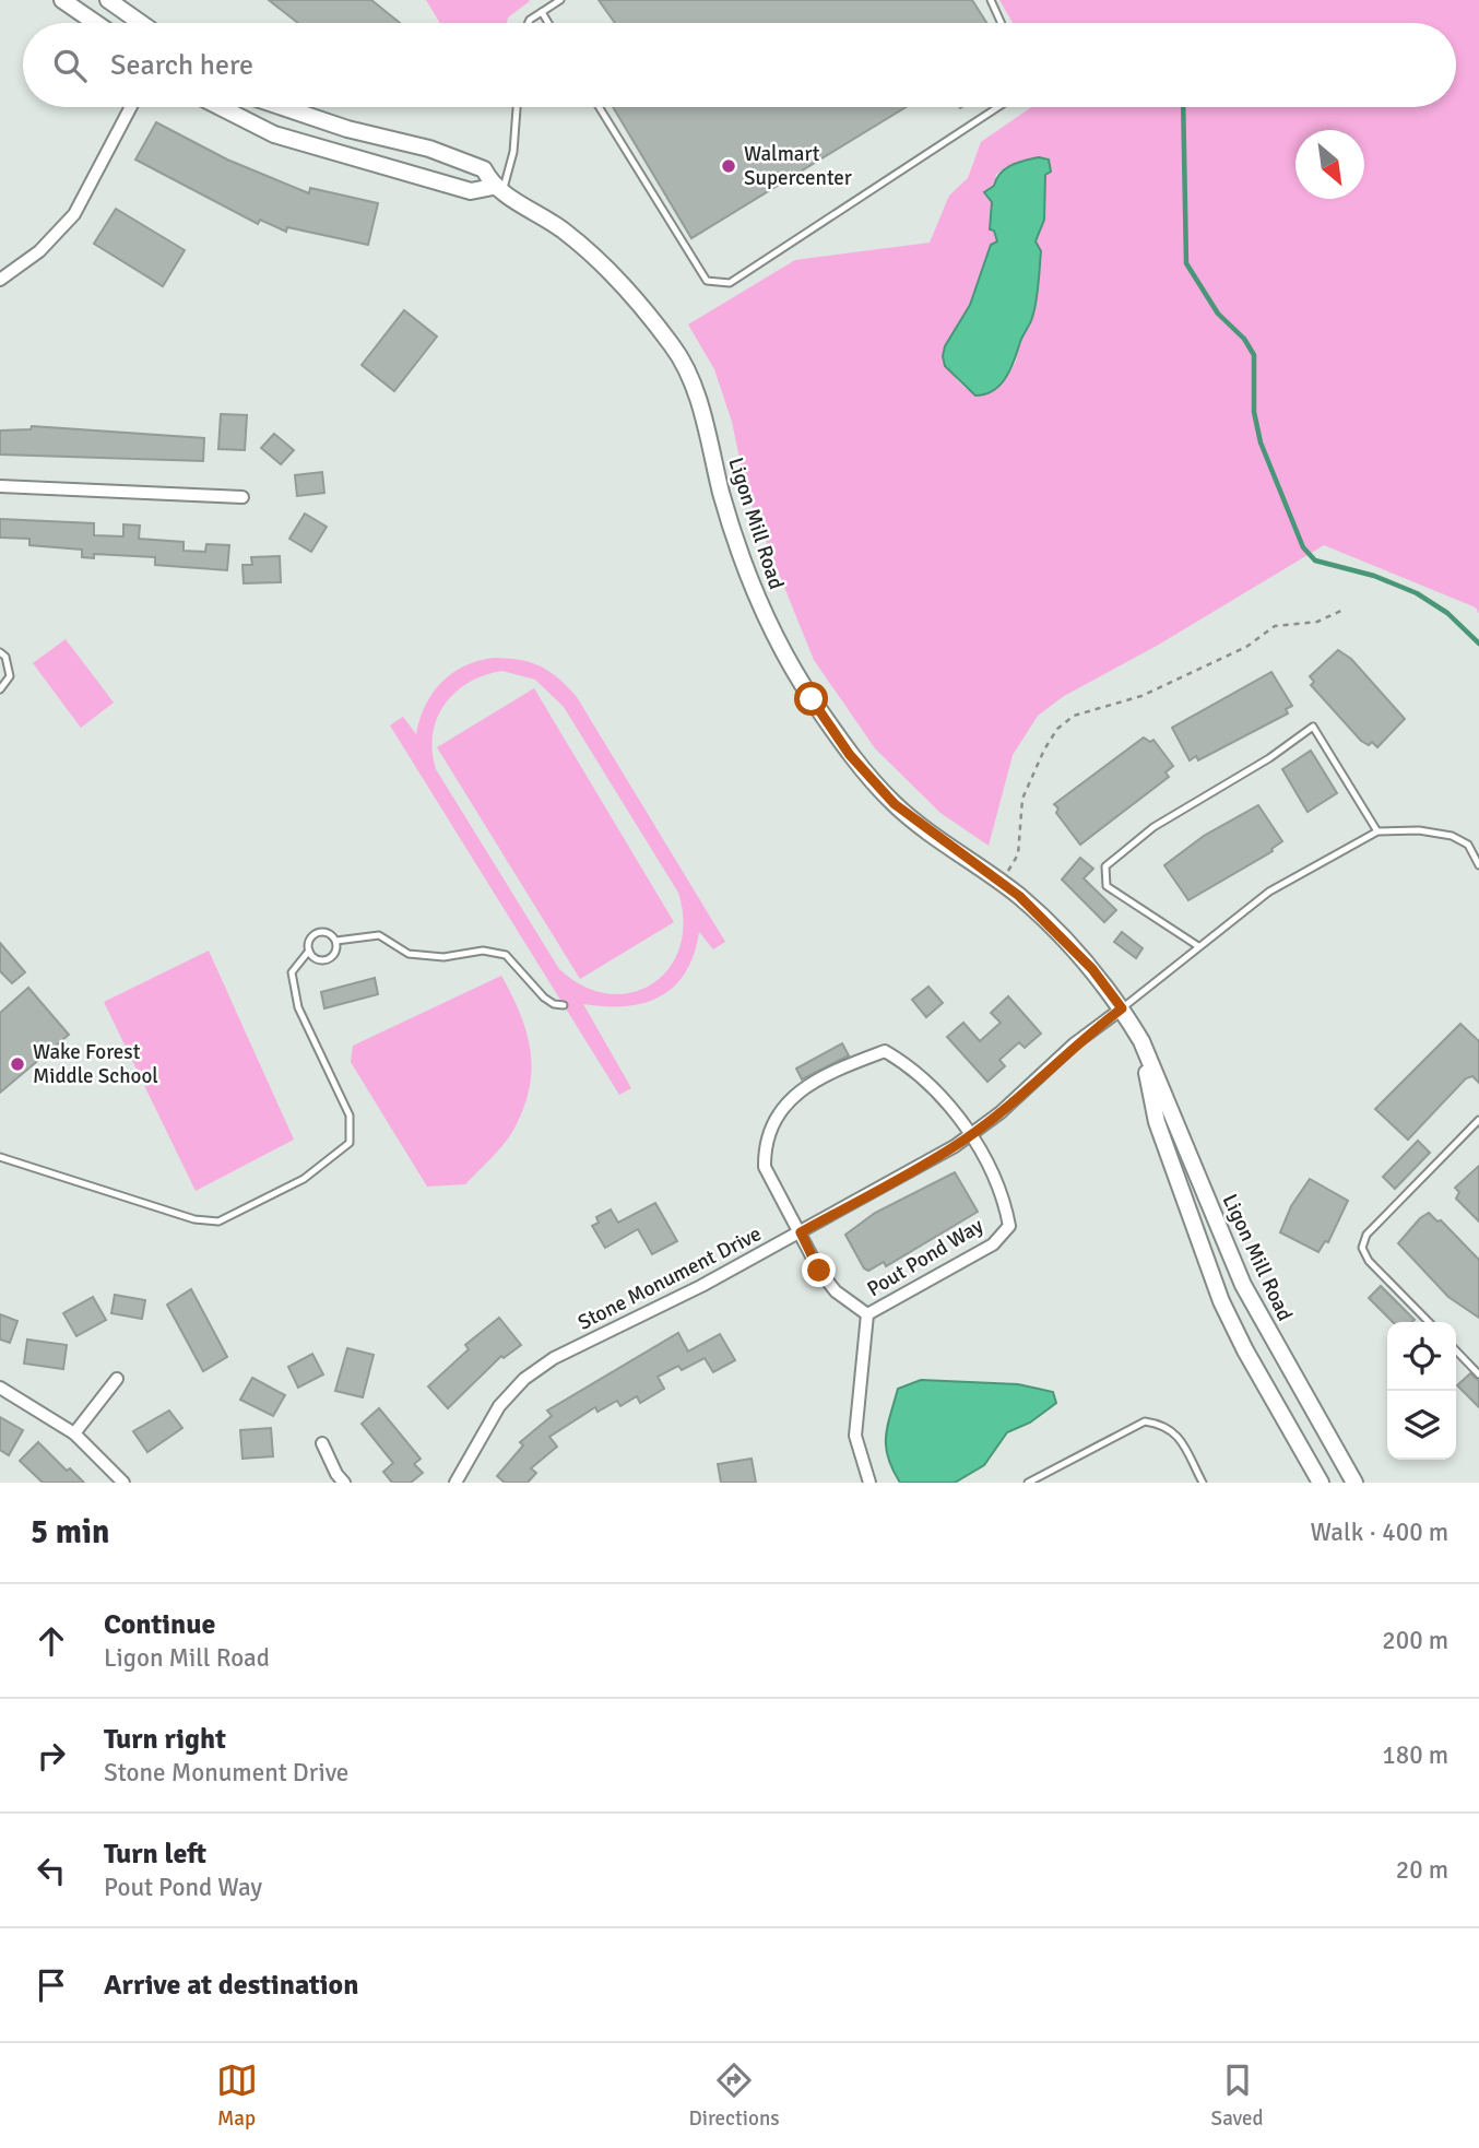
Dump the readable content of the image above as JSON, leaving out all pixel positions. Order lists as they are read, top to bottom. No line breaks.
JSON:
{"streets":{"main road":["Ligon Mill Road"],"street":["Pout Pond Way","Stone Monument Drive"]},"crossings":[["Ligon Mill Road","Stone Monument Drive"],["Pout Pond Way","Stone Monument Drive"]],"places":["Walmart Supercenter","Wake Forest Middle School"],"north":"bottom right","page":{"search":"Search here","heading":["5 min","Walk · 400 m"],"list":[["Continue","Ligon Mill Road","200 m"],["Turn right","Stone Monument Drive","180 m"],["Turn left","Pout Pond Way","20 m"],"Arrive at destination"],"nav":["Map","Directions","Saved"]}}
